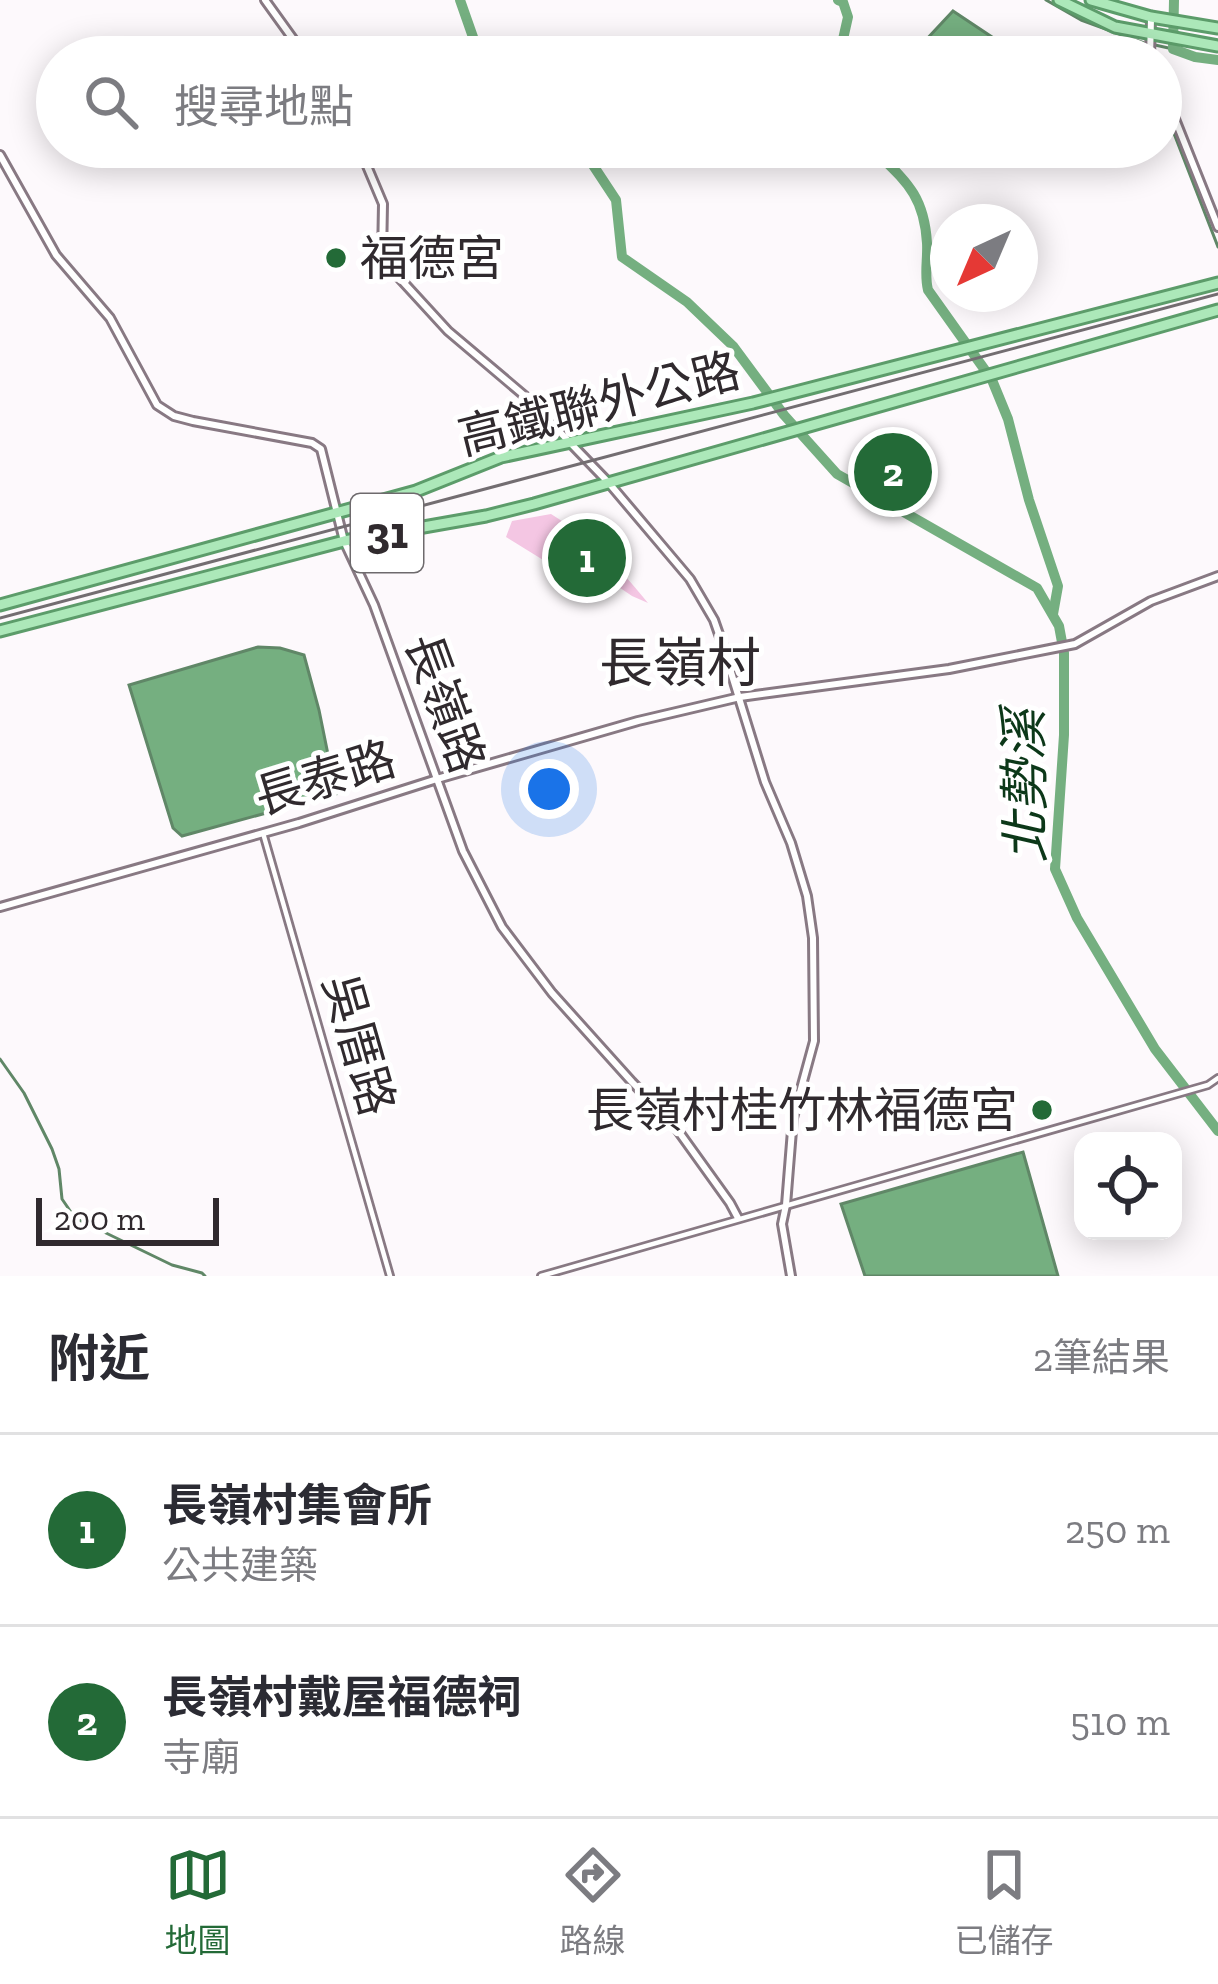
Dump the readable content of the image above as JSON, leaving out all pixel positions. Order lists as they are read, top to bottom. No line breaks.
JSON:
{"streets":{"main road":["高鐵聯外公路","31"],"street":["長嶺路","長泰路","吳厝路"]},"crossings":[["高鐵聯外公路","長嶺路"],["長嶺路","長泰路"],["長泰路","吳厝路"]],"districts":["長嶺村"],"water":["北勢溪"],"places":["福德宮","長嶺村桂竹林福德宮"],"scale_bar":"200 m","north":"bottom left","page":{"search":"搜尋地點","pins":["2","1"],"scale":"200 m","heading":["附近","2筆結果"],"list":[{"mark":"1","name":"長嶺村集會所","note":"公共建築","value":"250 m"},{"mark":"2","name":"長嶺村戴屋福德祠","note":"寺廟","value":"510 m"}],"nav":["地圖","路線","已儲存"]}}
